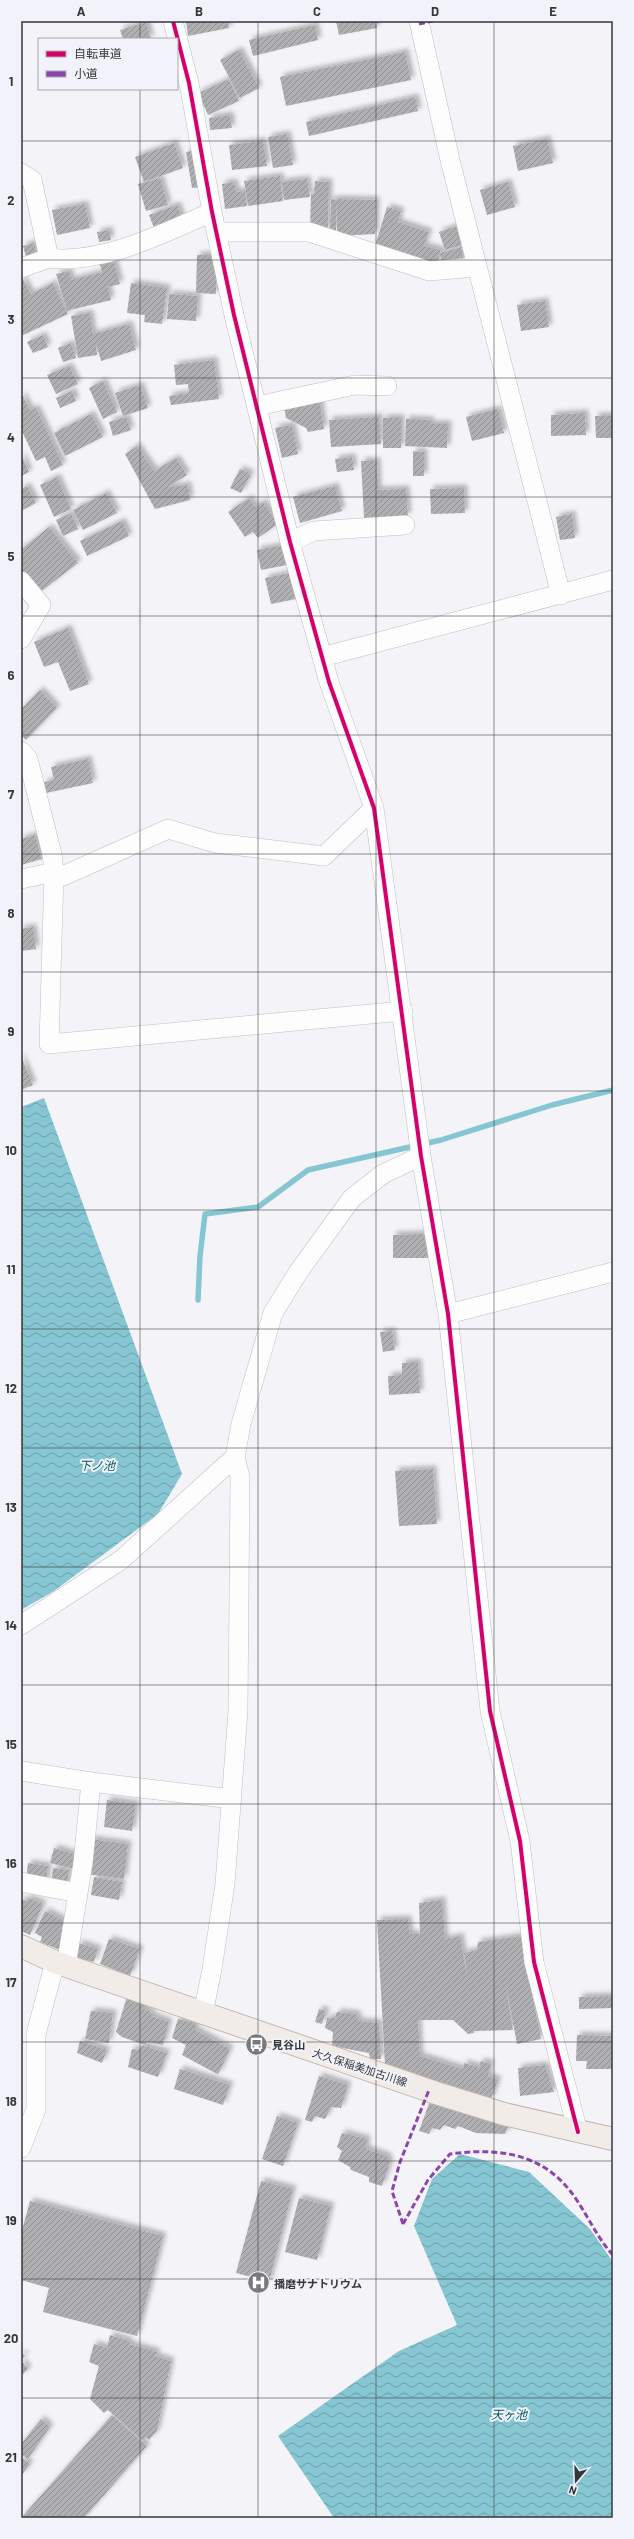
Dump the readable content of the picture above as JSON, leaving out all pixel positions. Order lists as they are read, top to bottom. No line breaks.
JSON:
{"streets":{"main road":["大久保稲美加古川線"]},"water":["下ノ池","天ヶ池"],"places":{"bus stop":["見谷山"],"hospital":["播磨サナトリウム"]},"legend":["自転車道","小道"],"north":"bottom","grid":{"columns":["A","B","C","D","E"],"rows":["1","2","3","4","5","6","7","8","9","10","11","12","13","14","15","16","17","18","19","20","21"]}}
